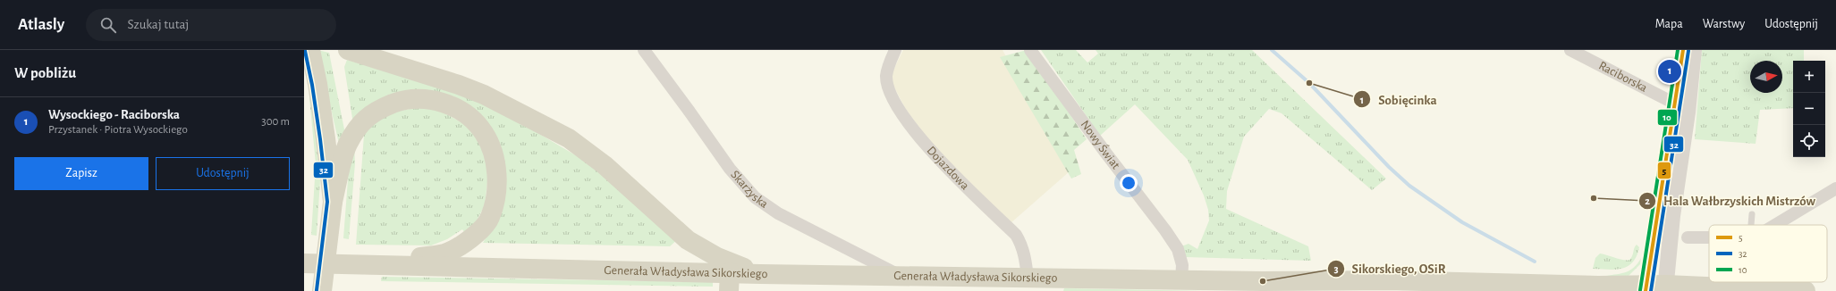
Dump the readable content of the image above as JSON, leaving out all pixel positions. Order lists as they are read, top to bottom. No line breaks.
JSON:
{"streets":{"main road":["Generała Władysława Sikorskiego"],"street":["Raciborska","Nowy Świat","Dojazdowa","Skarżyska"]},"crossings":[["Nowy Świat","Generała Władysława Sikorskiego"],["Dojazdowa","Generała Władysława Sikorskiego"],["Skarżyska","Generała Władysława Sikorskiego"]],"places":["Sobięcinka","Hala Wałbrzyskich Mistrzów","Sikorskiego, OSiR"],"lines":["transit line 5","transit line 10","transit line 32"],"legend":["5","32","10"],"north":"right","page":{"header":"Atlasly","search":"Szukaj tutaj","nav":["Mapa","Warstwy","Udostępnij"],"heading":"W pobliżu","pins":"1","map_buttons":["+","−"],"list":[{"mark":"1","name":"Wysockiego - Raciborska","note":"Przystanek · Piotra Wysockiego","value":"300 m"}],"buttons":["Zapisz","Udostępnij"]}}
